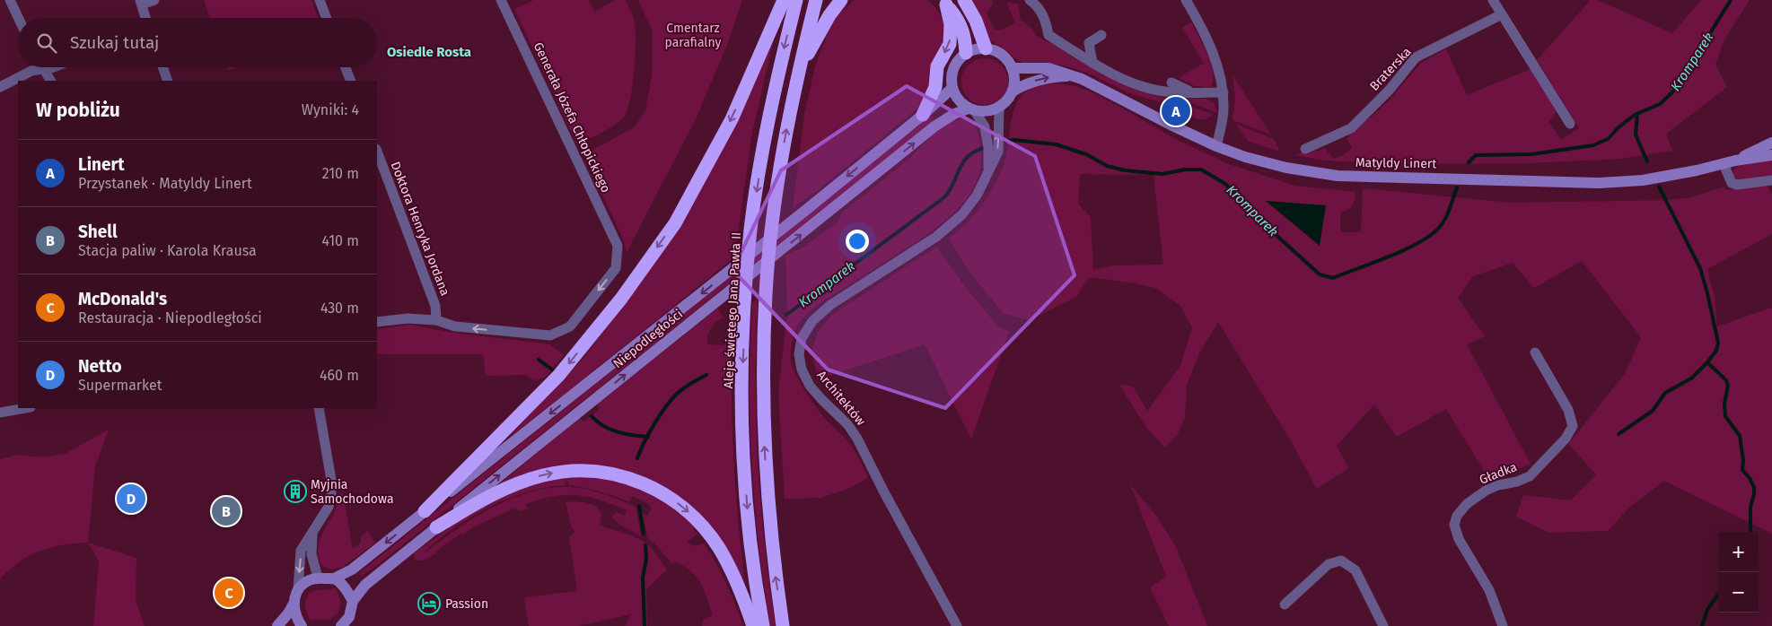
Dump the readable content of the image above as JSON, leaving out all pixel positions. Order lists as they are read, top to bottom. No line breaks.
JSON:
{"streets":{"highway":["Aleje świętego Jana Pawła II"],"main road":["Matyldy Linert","Niepodległości"],"street":["Braterska","Generała Józefa Chłopickiego","Doktora Henryka Jordana","Architektów","Gładka"]},"crossings":[["Generała Józefa Chłopickiego","Doktora Henryka Jordana"],["Matyldy Linert","Niepodległości"],["Matyldy Linert","Architektów"],["Niepodległości","Architektów"]],"districts":["Osiedle Rosta"],"water":["Kromparek"],"parks":["Cmentarz parafialny"],"places":{"building":["Myjnia Samochodowa"],"hotel":["Passion"]},"page":{"search":"Szukaj tutaj","heading":["W pobliżu","Wyniki: 4"],"pins":["A","D","B","C"],"list":[{"mark":"A","name":"Linert","note":"Przystanek · Matyldy Linert","value":"210 m"},{"mark":"B","name":"Shell","note":"Stacja paliw · Karola Krausa","value":"410 m"},{"mark":"C","name":"McDonald's","note":"Restauracja · Niepodległości","value":"430 m"},{"mark":"D","name":"Netto","note":"Supermarket","value":"460 m"}],"map_buttons":["+","−"]}}
